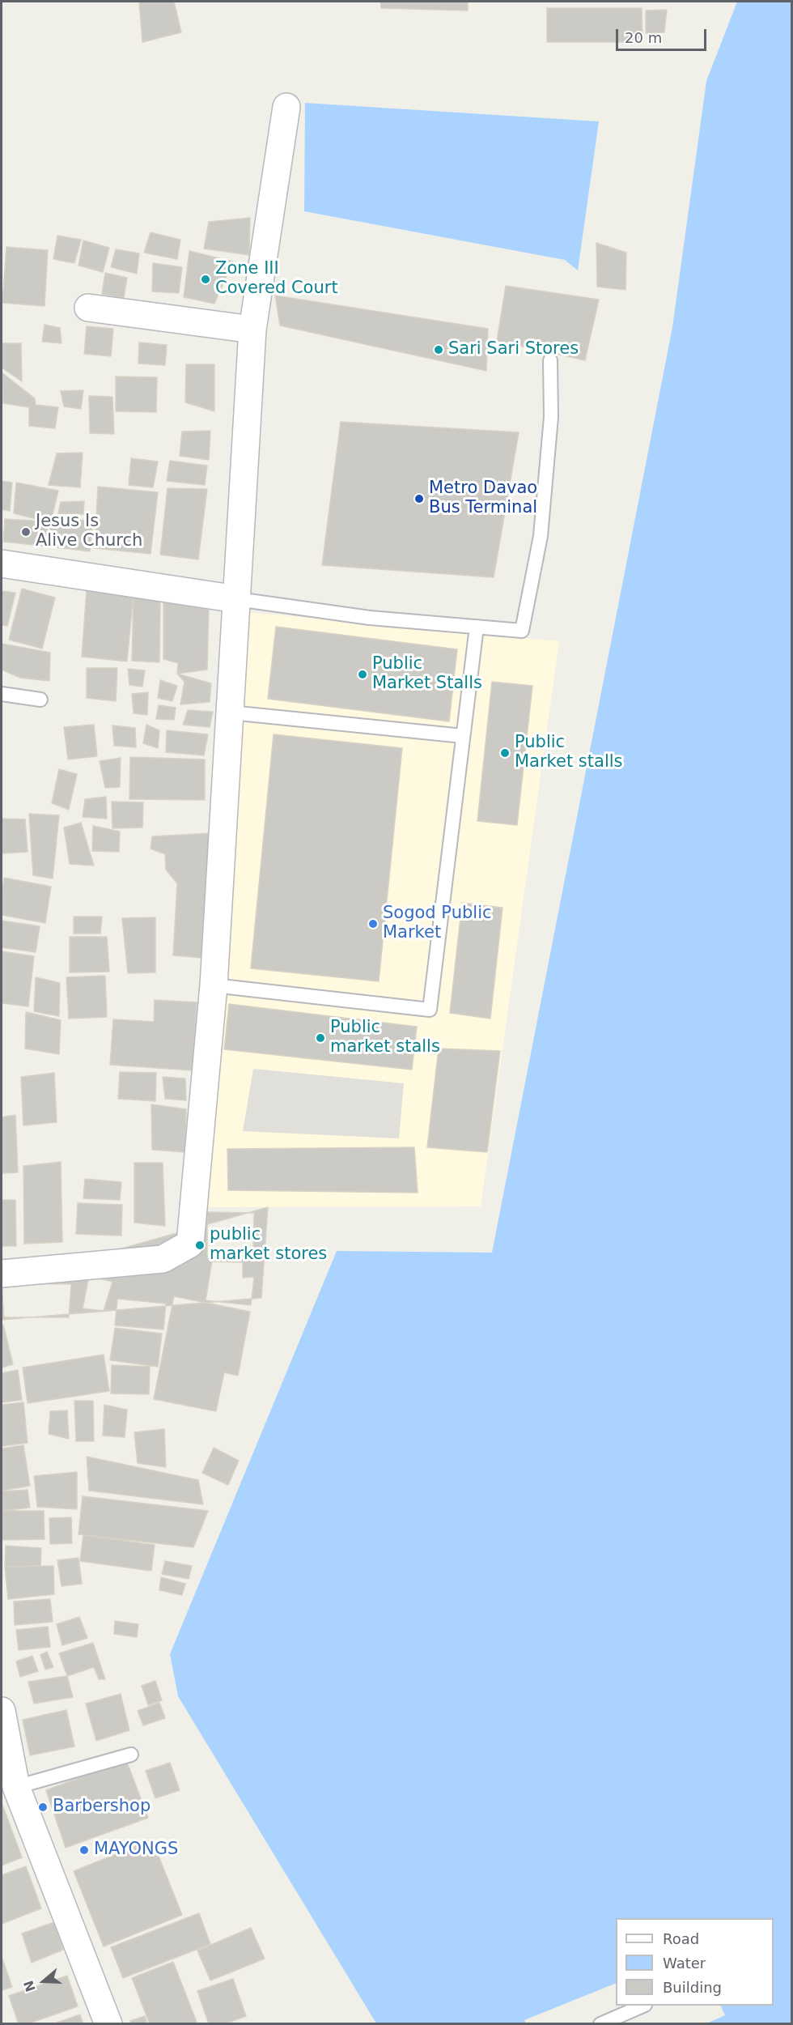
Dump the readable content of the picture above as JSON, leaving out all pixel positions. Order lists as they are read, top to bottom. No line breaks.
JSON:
{"places":["Zone III Covered Court","Sari Sari Stores","Metro Davao Bus Terminal","Jesus Is Alive Church","Public Market Stalls","Public Market stalls","Sogod Public Market","Public market stalls","public market stores","Barbershop","MAYONGS"],"legend":["Road","Water","Building"],"scale_bar":"20 m","north":"left"}
